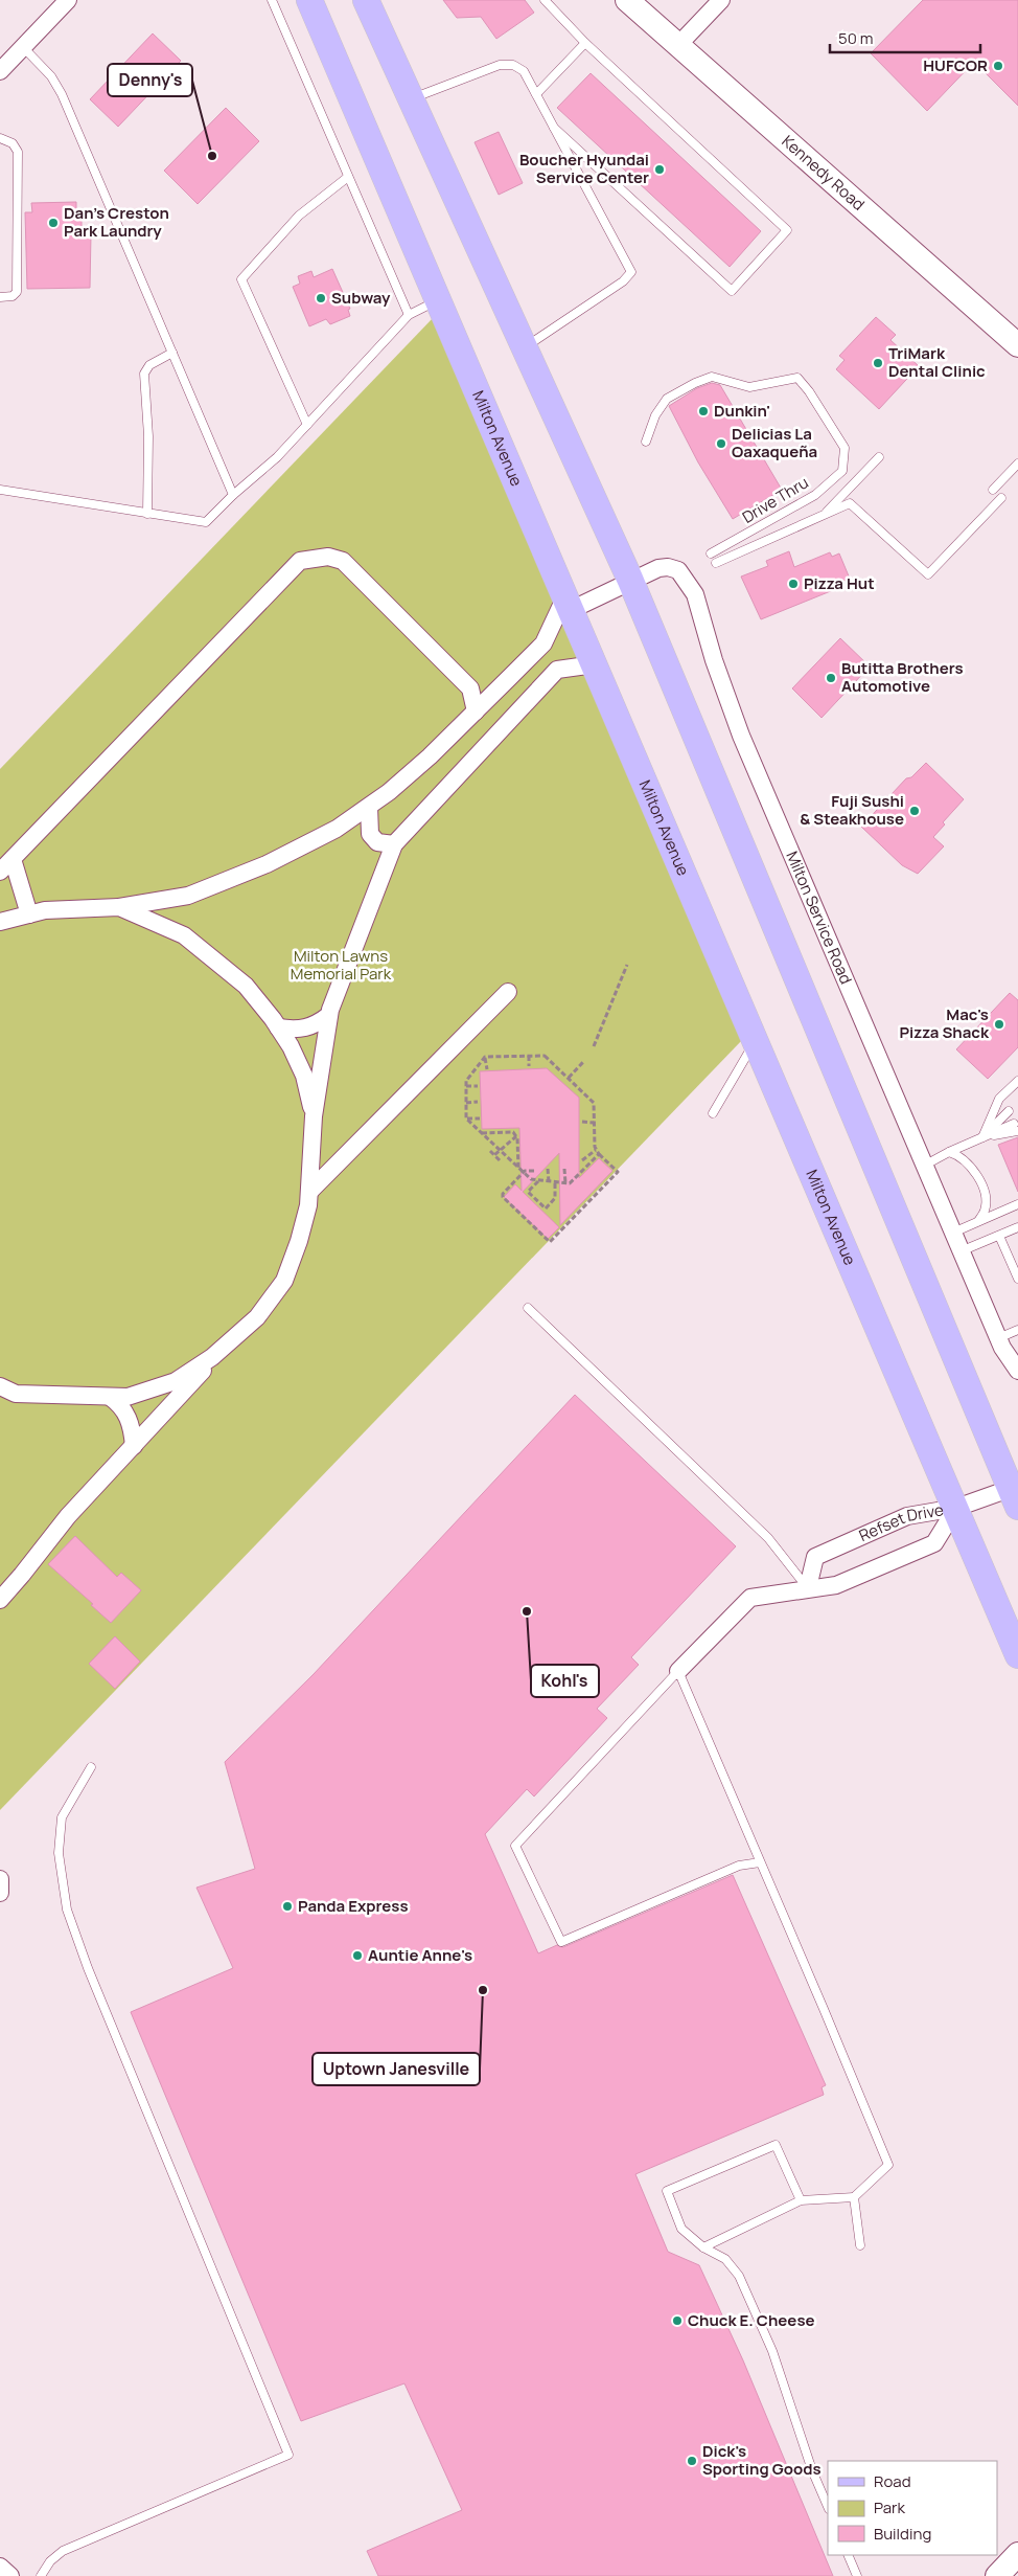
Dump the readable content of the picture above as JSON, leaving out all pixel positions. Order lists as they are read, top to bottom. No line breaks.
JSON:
{"streets":{"main road":["Milton Avenue"],"street":["Kennedy Road","Milton Service Road","Refset Drive"],"lane":["Drive Thru"]},"crossings":[["Milton Avenue","Milton Service Road"],["Milton Avenue","Refset Drive"]],"parks":["Milton Lawns Memorial Park"],"places":["HUFCOR","Denny's","Boucher Hyundai Service Center","Dan's Creston Park Laundry","Subway","TriMark Dental Clinic","Dunkin'","Delicias La Oaxaqueña","Pizza Hut","Butitta Brothers Automotive","Fuji Sushi & Steakhouse","Mac's Pizza Shack","Kohl's","Panda Express","Auntie Anne's","Uptown Janesville","Chuck E. Cheese","Dick's Sporting Goods"],"legend":["Road","Park","Building"],"scale_bar":"50 m"}
